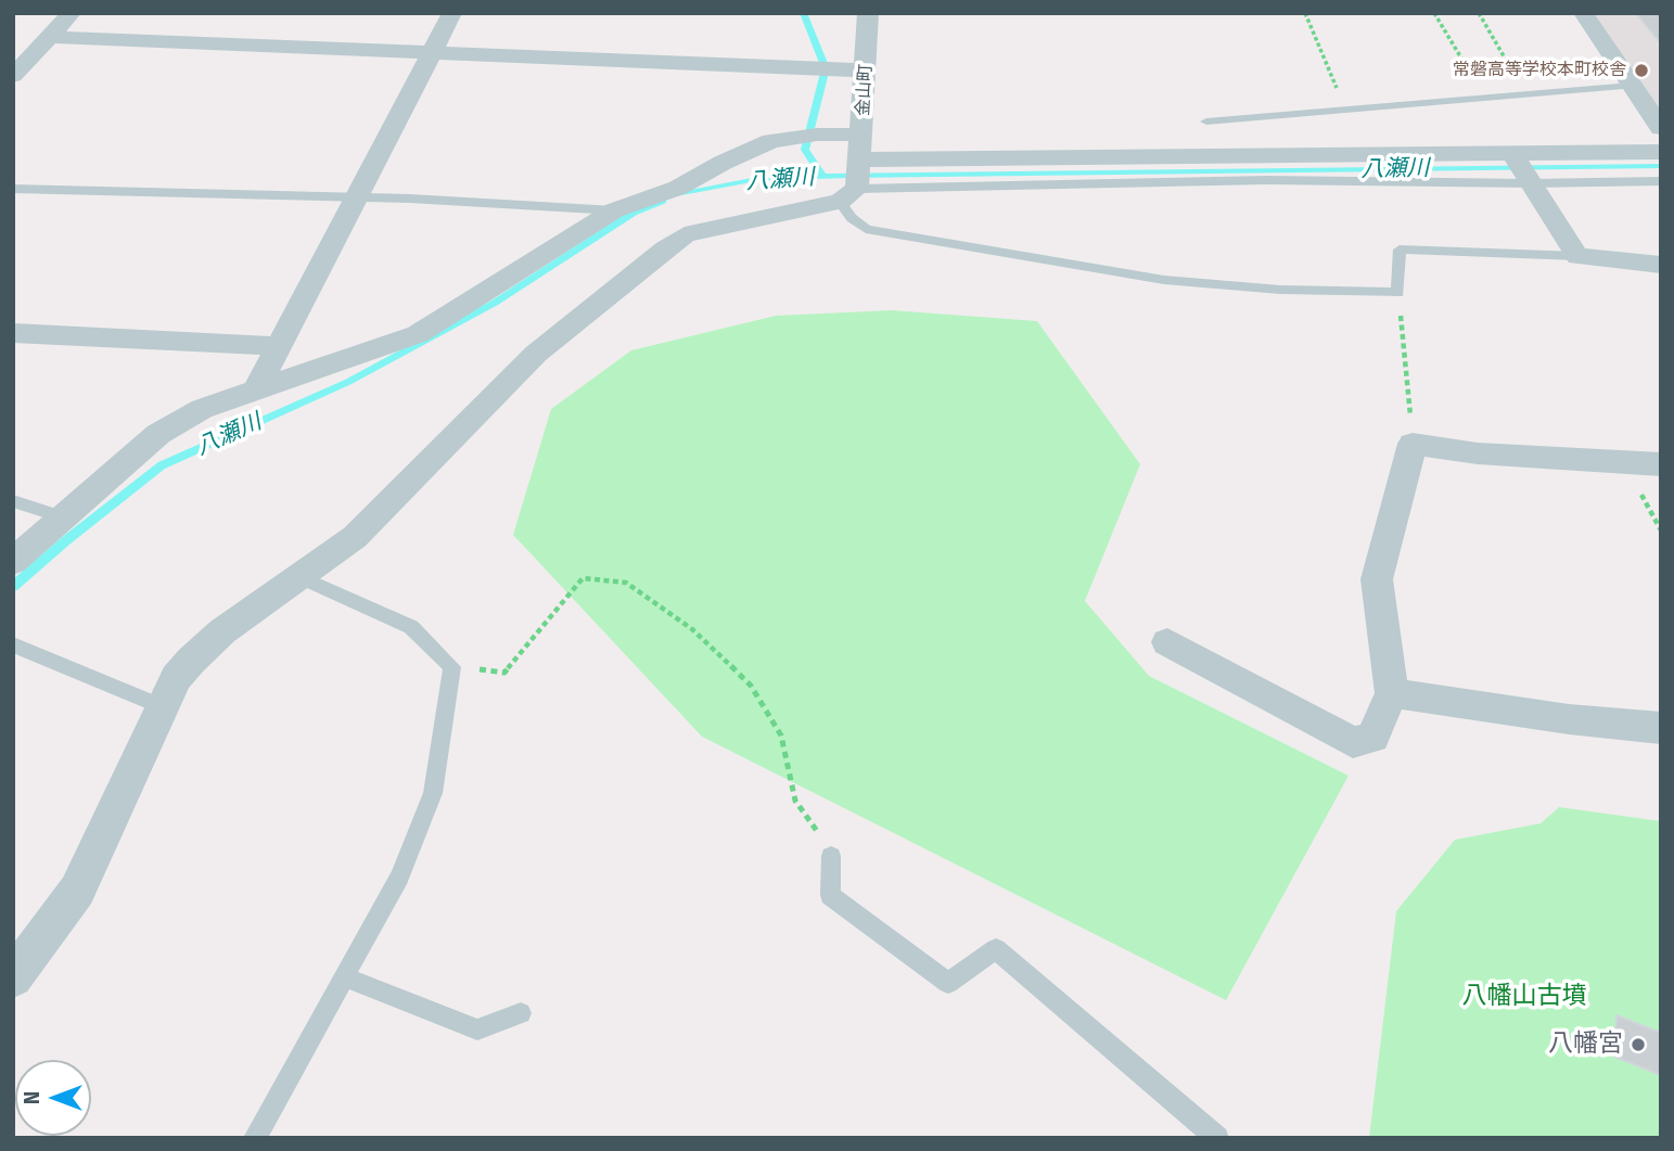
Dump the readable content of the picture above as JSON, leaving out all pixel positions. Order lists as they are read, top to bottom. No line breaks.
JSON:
{"streets":{"street":["金山町"]},"water":["八瀬川"],"parks":["八幡山古墳"],"places":["常磐高等学校本町校舎","八幡宮"],"north":"left"}
